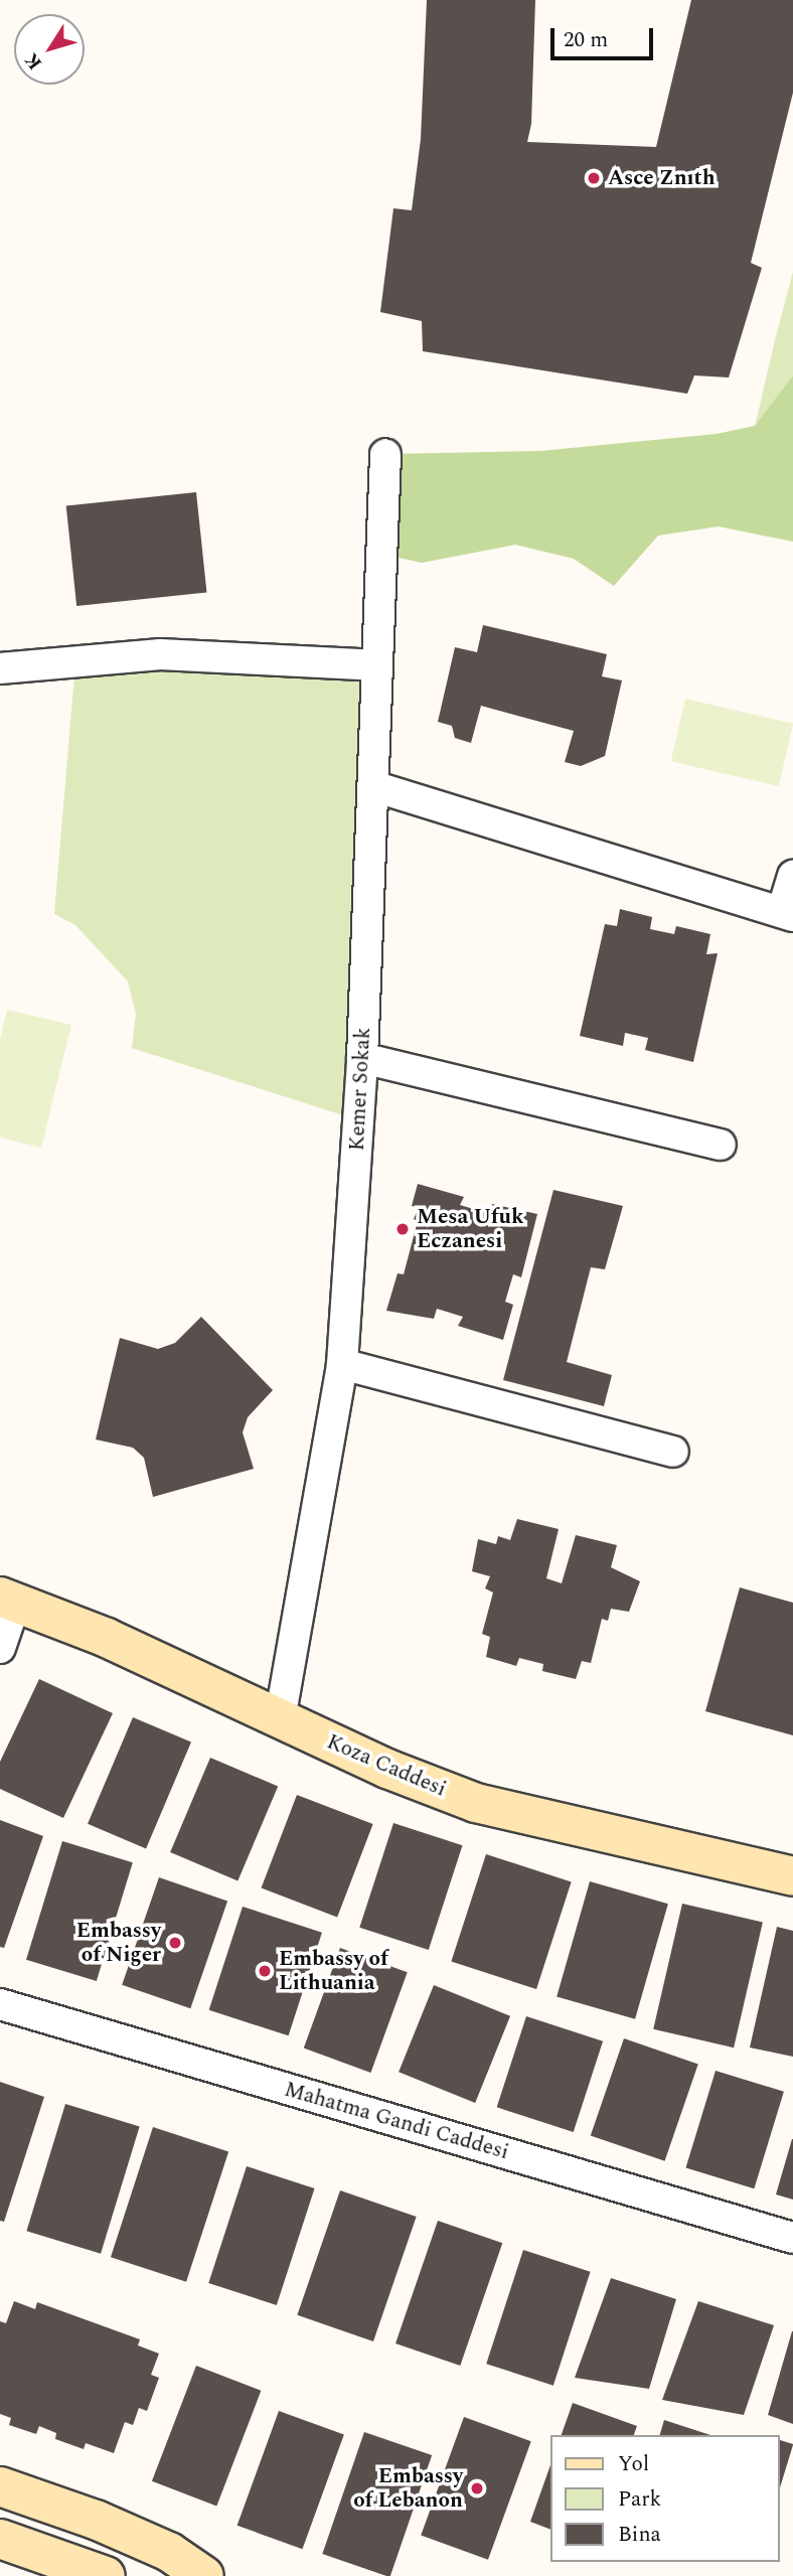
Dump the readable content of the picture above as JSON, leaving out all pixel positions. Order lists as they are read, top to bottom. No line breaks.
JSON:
{"streets":{"street":["Kemer Sokak","Koza Caddesi","Mahatma Gandi Caddesi"]},"crossings":[["Kemer Sokak","Koza Caddesi"]],"places":["Asce Znıth","Mesa Ufuk Eczanesi","Embassy of Niger","Embassy of Lithuania","Embassy of Lebanon"],"legend":["Yol","Park","Bina"],"scale_bar":"20 m","north":"bottom left"}
